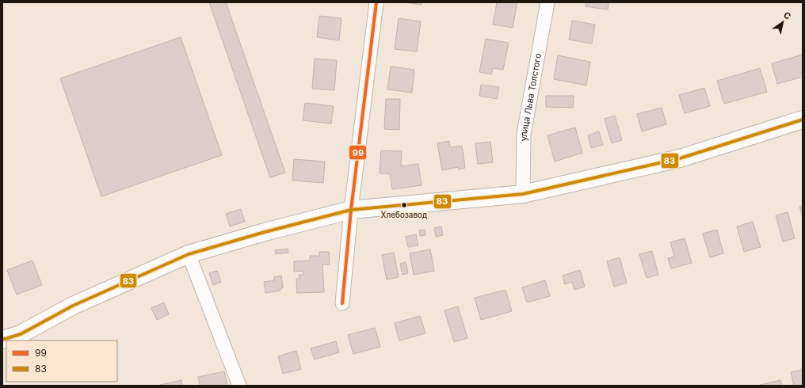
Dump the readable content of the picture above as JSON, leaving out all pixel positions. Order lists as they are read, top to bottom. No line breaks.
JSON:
{"streets":{"street":["улица Льва Толстого"]},"places":["Хлебозавод"],"lines":["transit line 99","transit line 83"],"legend":["99","83"],"north":"top right"}
